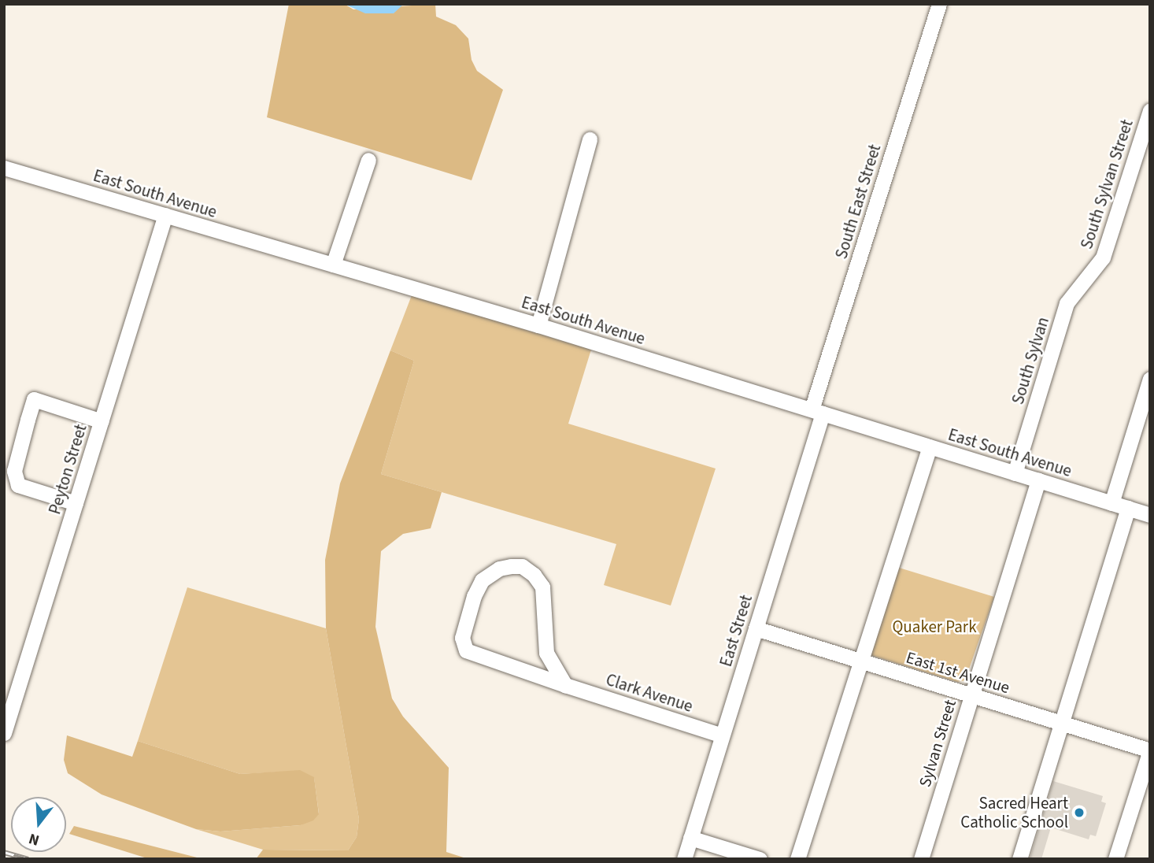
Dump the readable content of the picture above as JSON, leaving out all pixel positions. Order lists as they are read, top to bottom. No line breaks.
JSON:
{"streets":{"street":["South Sylvan Street","East South Avenue","South East Street","South Sylvan","Peyton Street","East Street","East 1st Avenue","Clark Avenue","Sylvan Street"]},"crossings":[["South Sylvan Street","South Sylvan"],["East South Avenue","South East Street"],["East South Avenue","South Sylvan"],["East South Avenue","Peyton Street"],["East South Avenue","East Street"],["East South Avenue","Sylvan Street"],["South East Street","East Street"],["East Street","East 1st Avenue"],["East Street","Clark Avenue"],["East 1st Avenue","Sylvan Street"]],"parks":["Quaker Park"],"places":["Sacred Heart Catholic School"],"north":"bottom"}
